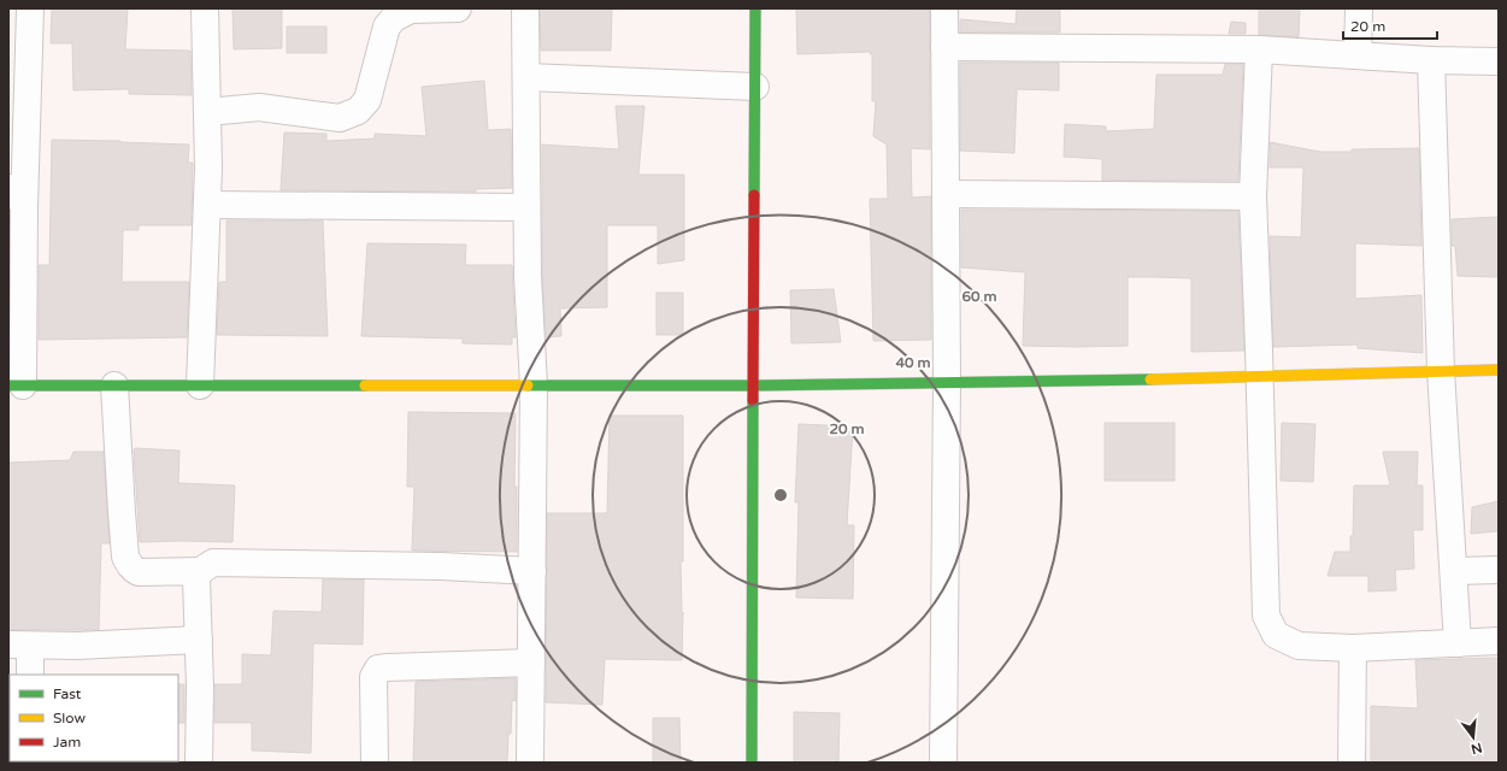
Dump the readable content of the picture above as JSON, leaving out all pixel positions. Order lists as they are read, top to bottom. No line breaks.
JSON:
{"legend":["Fast","Slow","Jam"],"scale_bar":"20 m","north":"bottom","rings":["60 m","40 m","20 m"]}
